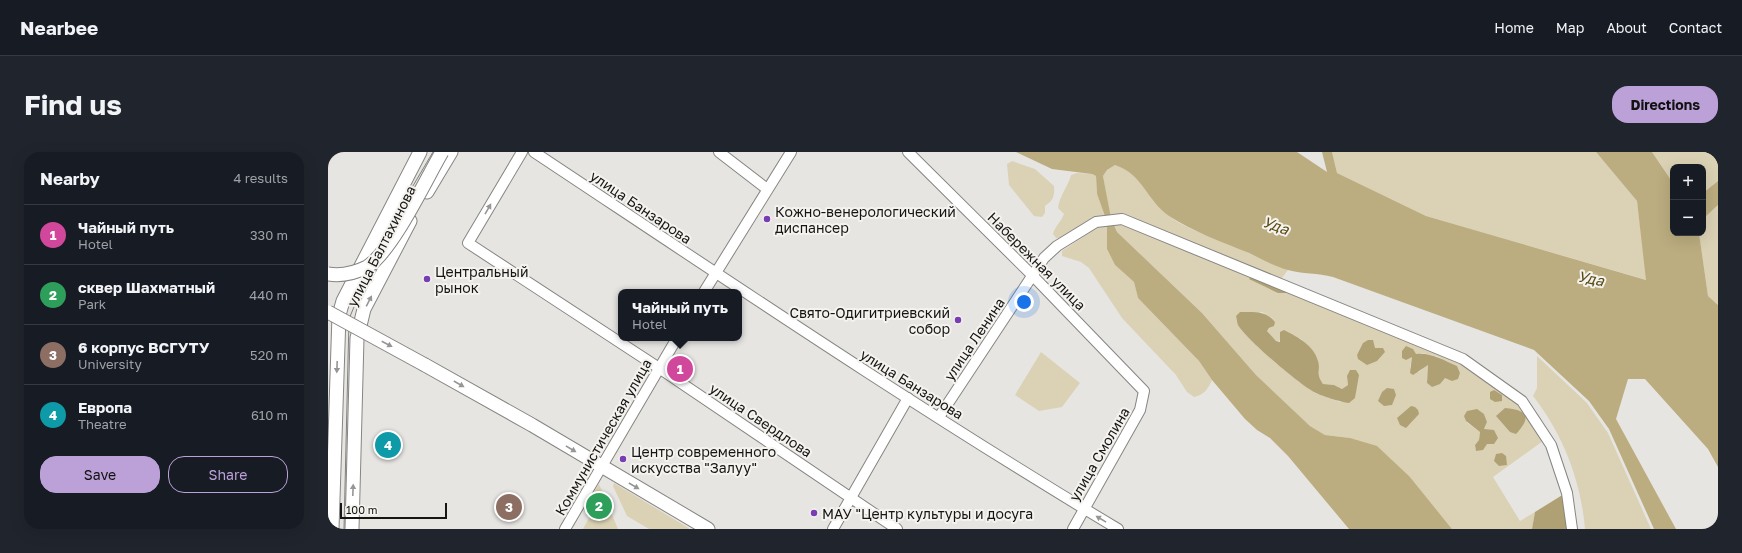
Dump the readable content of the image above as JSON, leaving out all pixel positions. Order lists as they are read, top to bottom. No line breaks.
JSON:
{"streets":{"main road":["улица Балтахинова"],"street":["улица Банзарова","Набережная улица","улица Ленина","улица Свердлова","Коммунистическая улица","улица Смолина"]},"crossings":[["улица Банзарова","улица Ленина"],["улица Банзарова","улица Смолина"],["Набережная улица","улица Ленина"],["Набережная улица","улица Смолина"],["улица Свердлова","Коммунистическая улица"]],"water":["Уда"],"places":["Кожно-венерологический диспансер","Центральный рынок","Свято-Одигитриевский собор","Центр современного искусства \"Залуу\"","МАУ \"Центр культуры и досуга"],"scale_bar":"100 m","page":{"header":"Nearbee","nav":["Home","Map","About","Contact"],"buttons":["Directions",["Save","Share"]],"title":"Find us","heading":["Nearby","4 results"],"map_buttons":["+","−"],"list":[{"mark":"1","name":"Чайный путь","note":"Hotel","value":"330 m"},{"mark":"2","name":"сквер Шахматный","note":"Park","value":"440 m"},{"mark":"3","name":"6 корпус ВСГУТУ","note":"University","value":"520 m"},{"mark":"4","name":"Европа","note":"Theatre","value":"610 m"}],"popup":["Чайный путь","Hotel"],"pins":["1","4","2","3"],"scale":"100 m"}}
